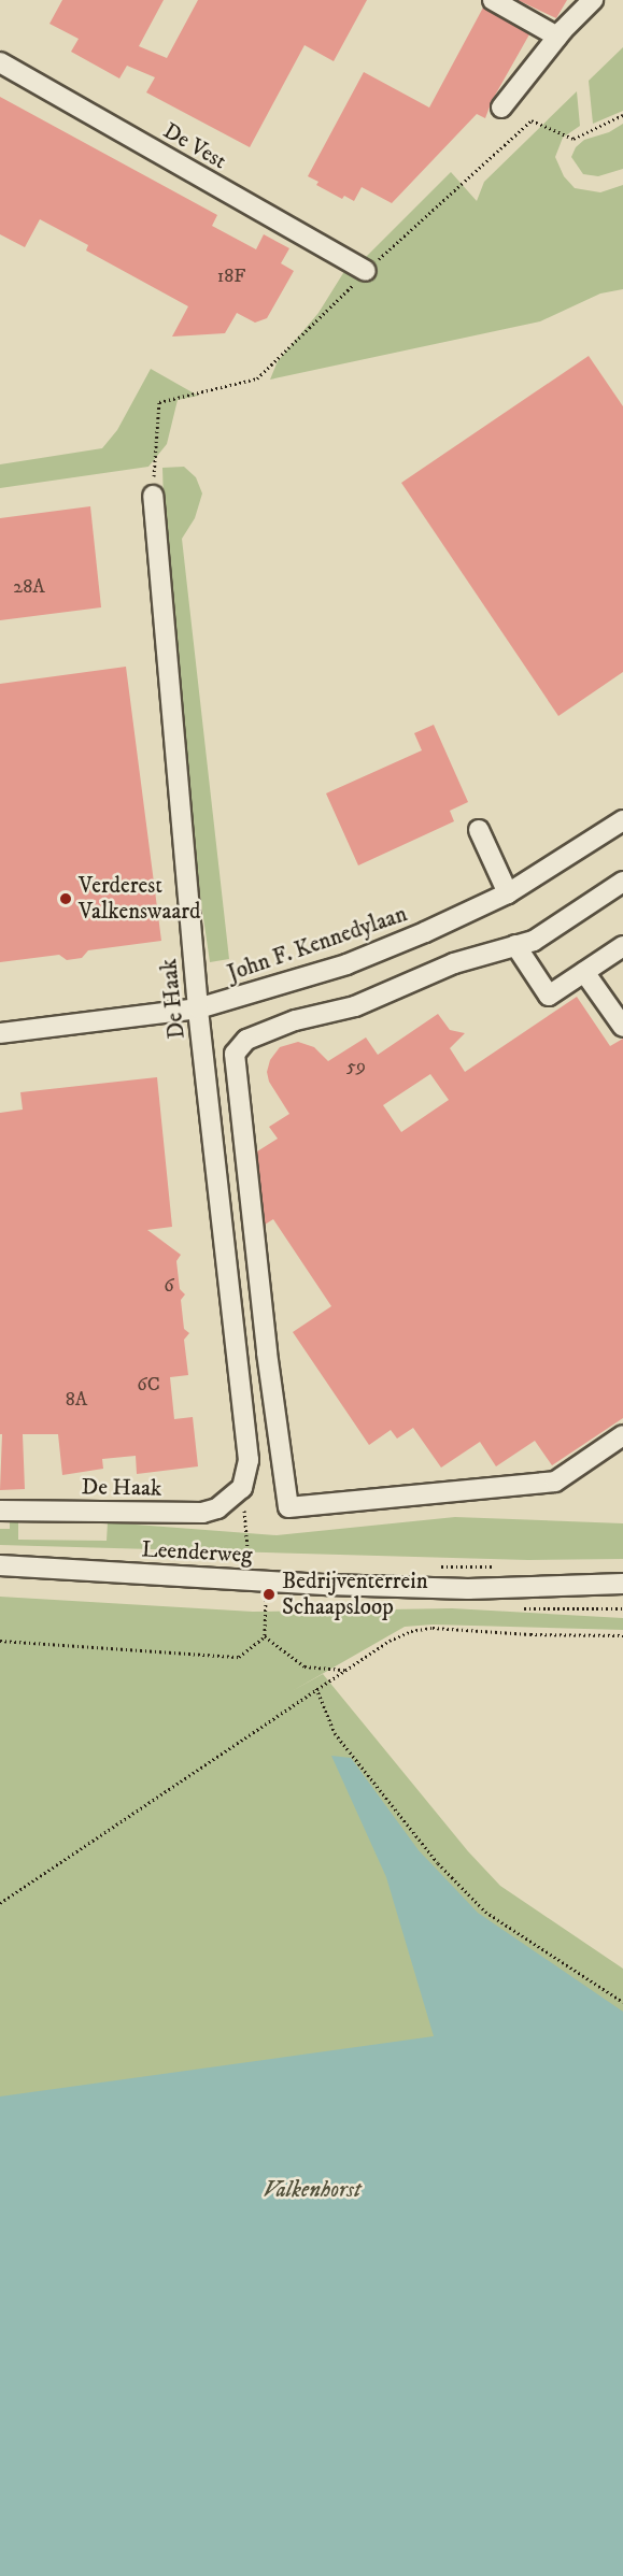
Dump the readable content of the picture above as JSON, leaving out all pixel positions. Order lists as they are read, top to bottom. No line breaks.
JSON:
{"streets":{"street":["De Vest","John F. Kennedylaan","De Haak","Leenderweg"]},"crossings":[["John F. Kennedylaan","De Haak"]],"parks":["Valkenhorst"],"places":["Verderest Valkenswaard","Bedrijventerrein Schaapsloop"],"house_numbers":["18F","28A","59","6","6C","8A"]}
